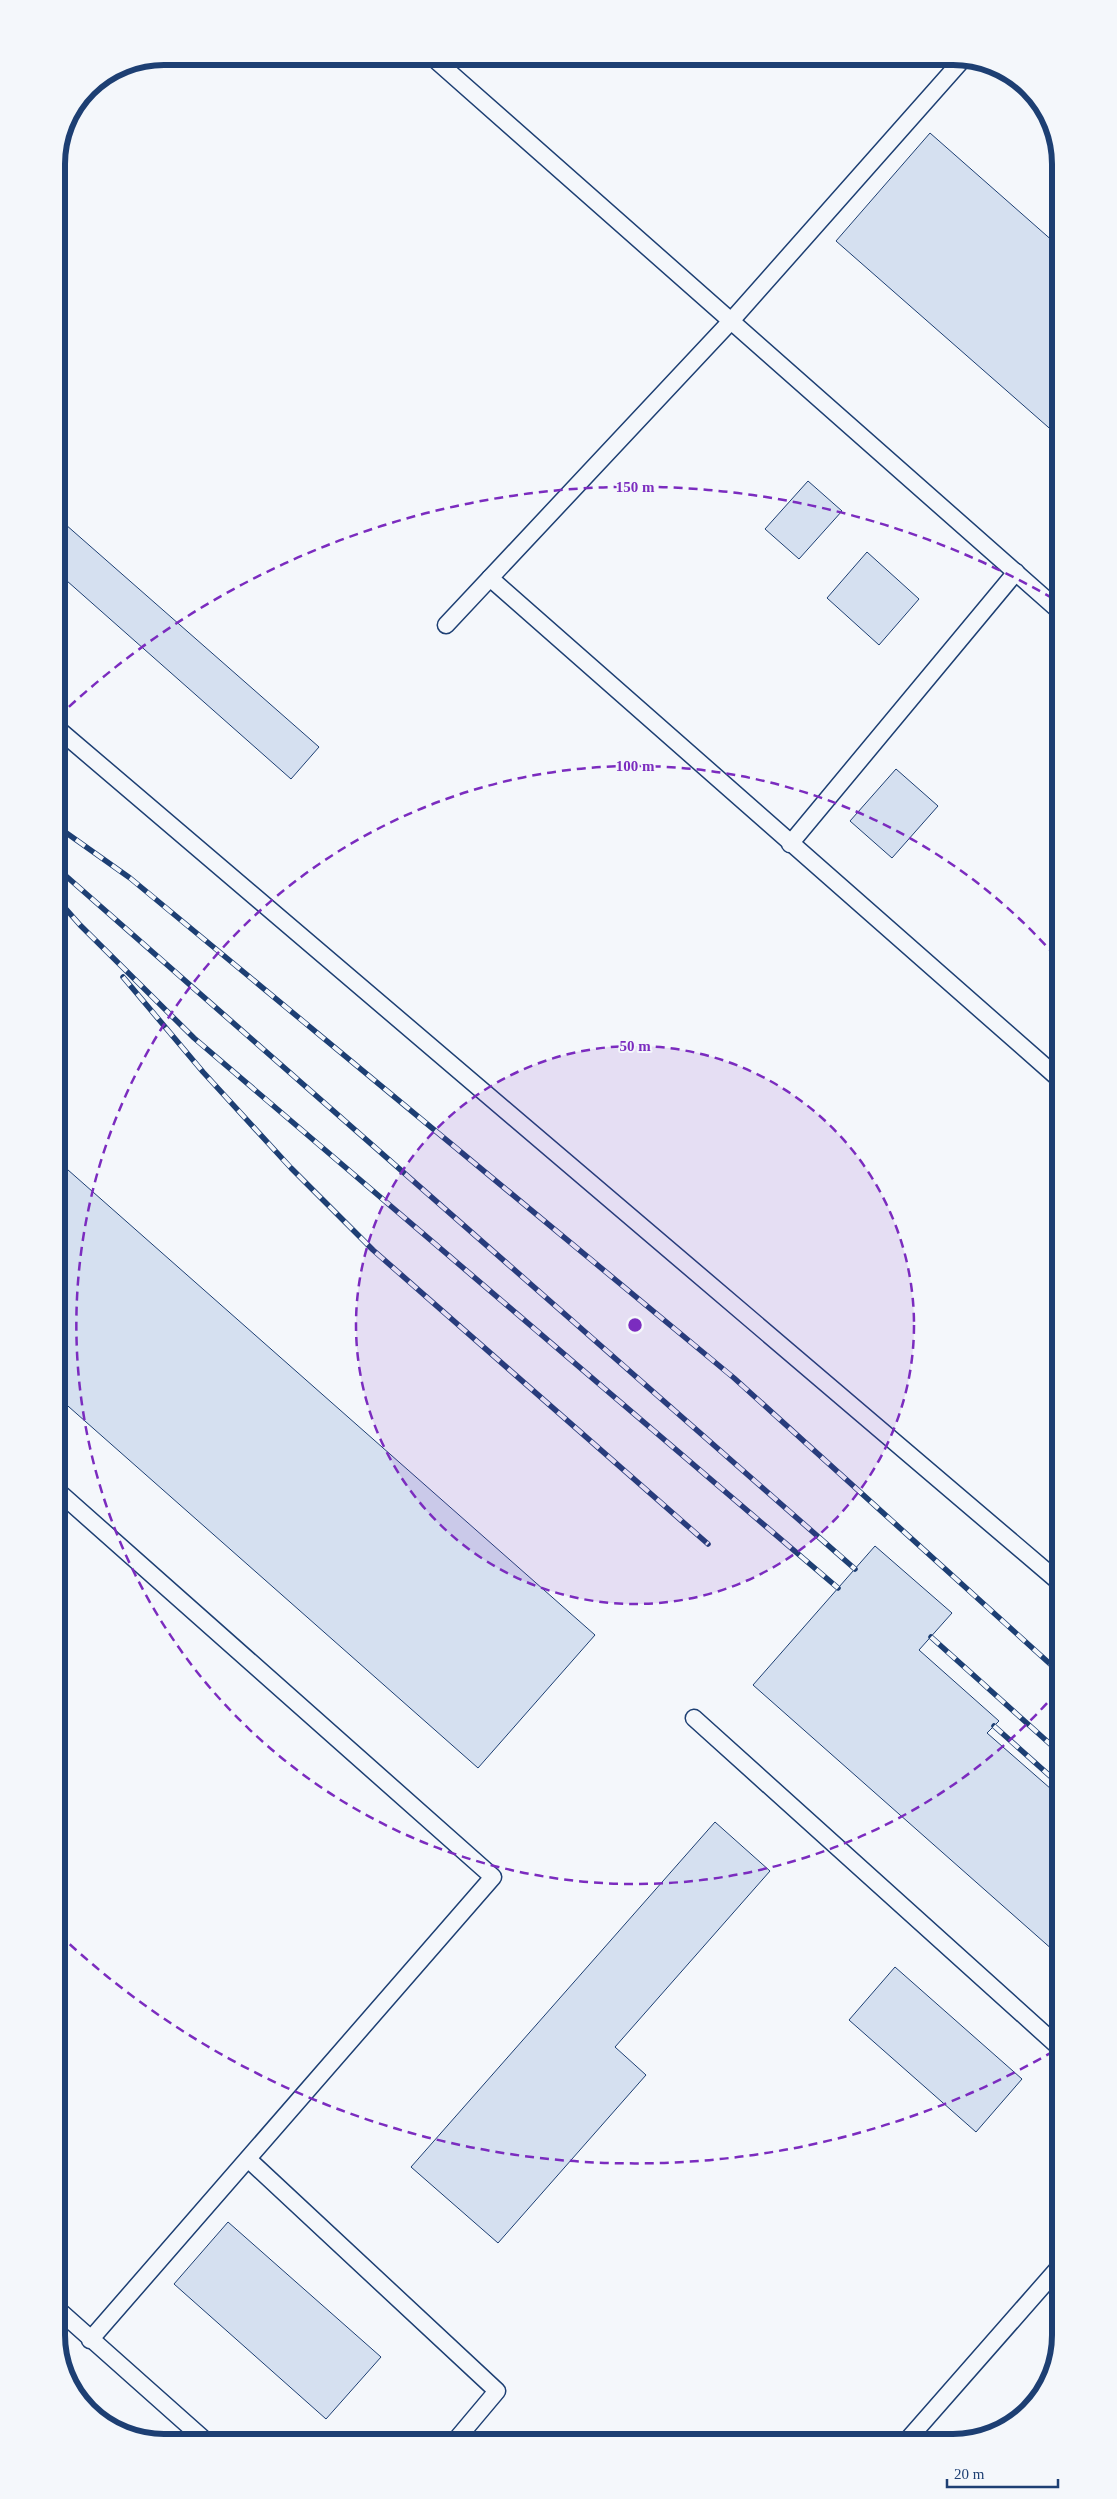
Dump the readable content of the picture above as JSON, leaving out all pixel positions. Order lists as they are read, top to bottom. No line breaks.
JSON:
{"scale_bar":"20 m","rings":["150 m","100 m","50 m"]}
